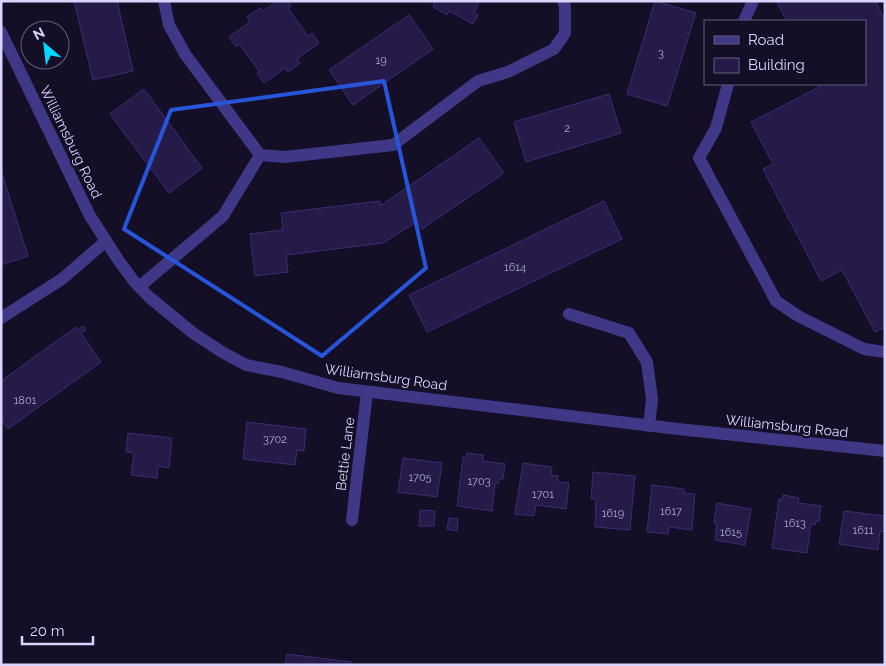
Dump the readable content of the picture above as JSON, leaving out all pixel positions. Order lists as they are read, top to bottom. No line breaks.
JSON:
{"streets":{"street":["Williamsburg Road","Bettie Lane"]},"crossings":[["Williamsburg Road","Bettie Lane"]],"house_numbers":["3","19","2","1614","1801","3702","1705","1703","1701","1617","1619","1613","1611","1615"],"legend":["Road","Building"],"scale_bar":"20 m","north":"top left"}
